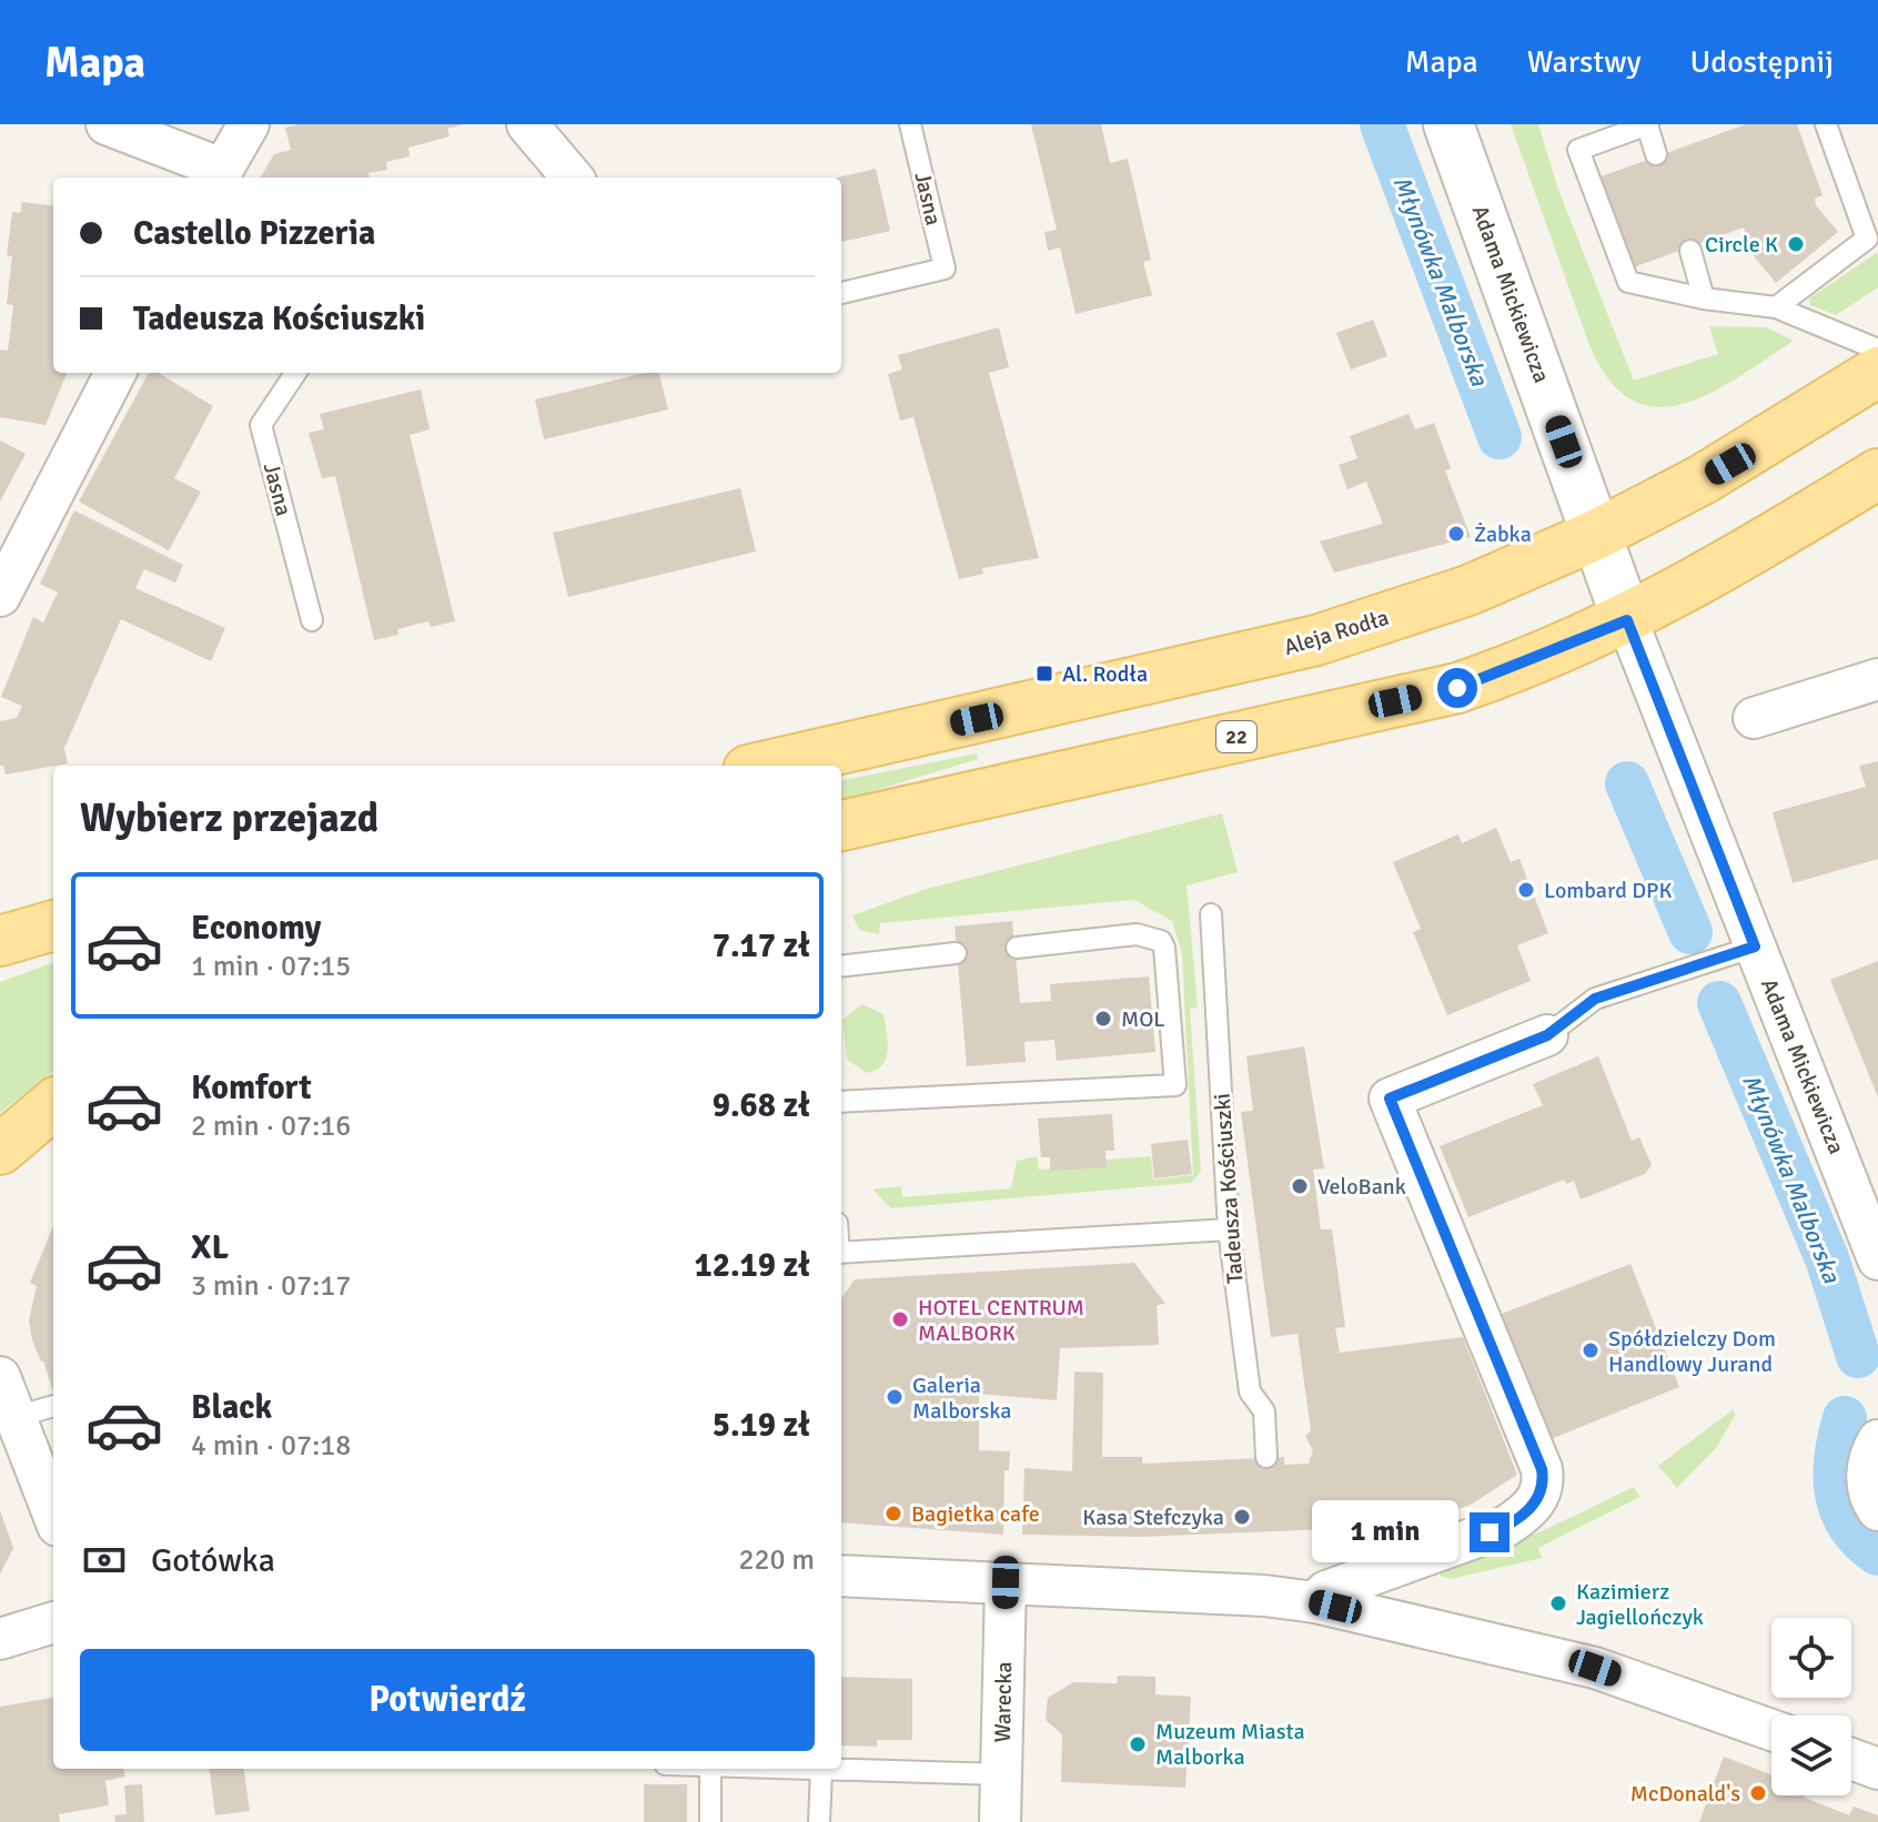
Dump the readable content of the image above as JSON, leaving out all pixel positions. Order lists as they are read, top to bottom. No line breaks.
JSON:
{"streets":{"main road":["Aleja Rodła","22"],"street":["Adama Mickiewicza","Warecka"],"lane":["Jasna","Tadeusza Kościuszki"]},"crossings":[["Adama Mickiewicza","Aleja Rodła"],["Adama Mickiewicza","22"]],"water":["Młynówka Malborska"],"places":{"other":["Circle K","Żabka","Lombard DPK","MOL","VeloBank","HOTEL CENTRUM MALBORK","Spółdzielczy Dom Handlowy Jurand","Galeria Malborska","Bagietka cafe","Kasa Stefczyka","Kazimierz Jagiellończyk","Muzeum Miasta Malborka","McDonald's"],"transit":["Al. Rodła"]},"page":{"header":"Mapa","nav":["Mapa","Warstwy","Udostępnij"],"banner":["Castello Pizzeria","Tadeusza Kościuszki"],"heading":"Wybierz przejazd","list":[{"name":"Economy","note":"1 min · 07:15","value":"7.17 zł"},{"name":"Komfort","note":"2 min · 07:16","value":"9.68 zł"},{"name":"XL","note":"3 min · 07:17","value":"12.19 zł"},{"name":"Black","note":"4 min · 07:18","value":"5.19 zł"}],"bubble":"1 min","pay":["Gotówka","220 m"],"buttons":"Potwierdź"}}
